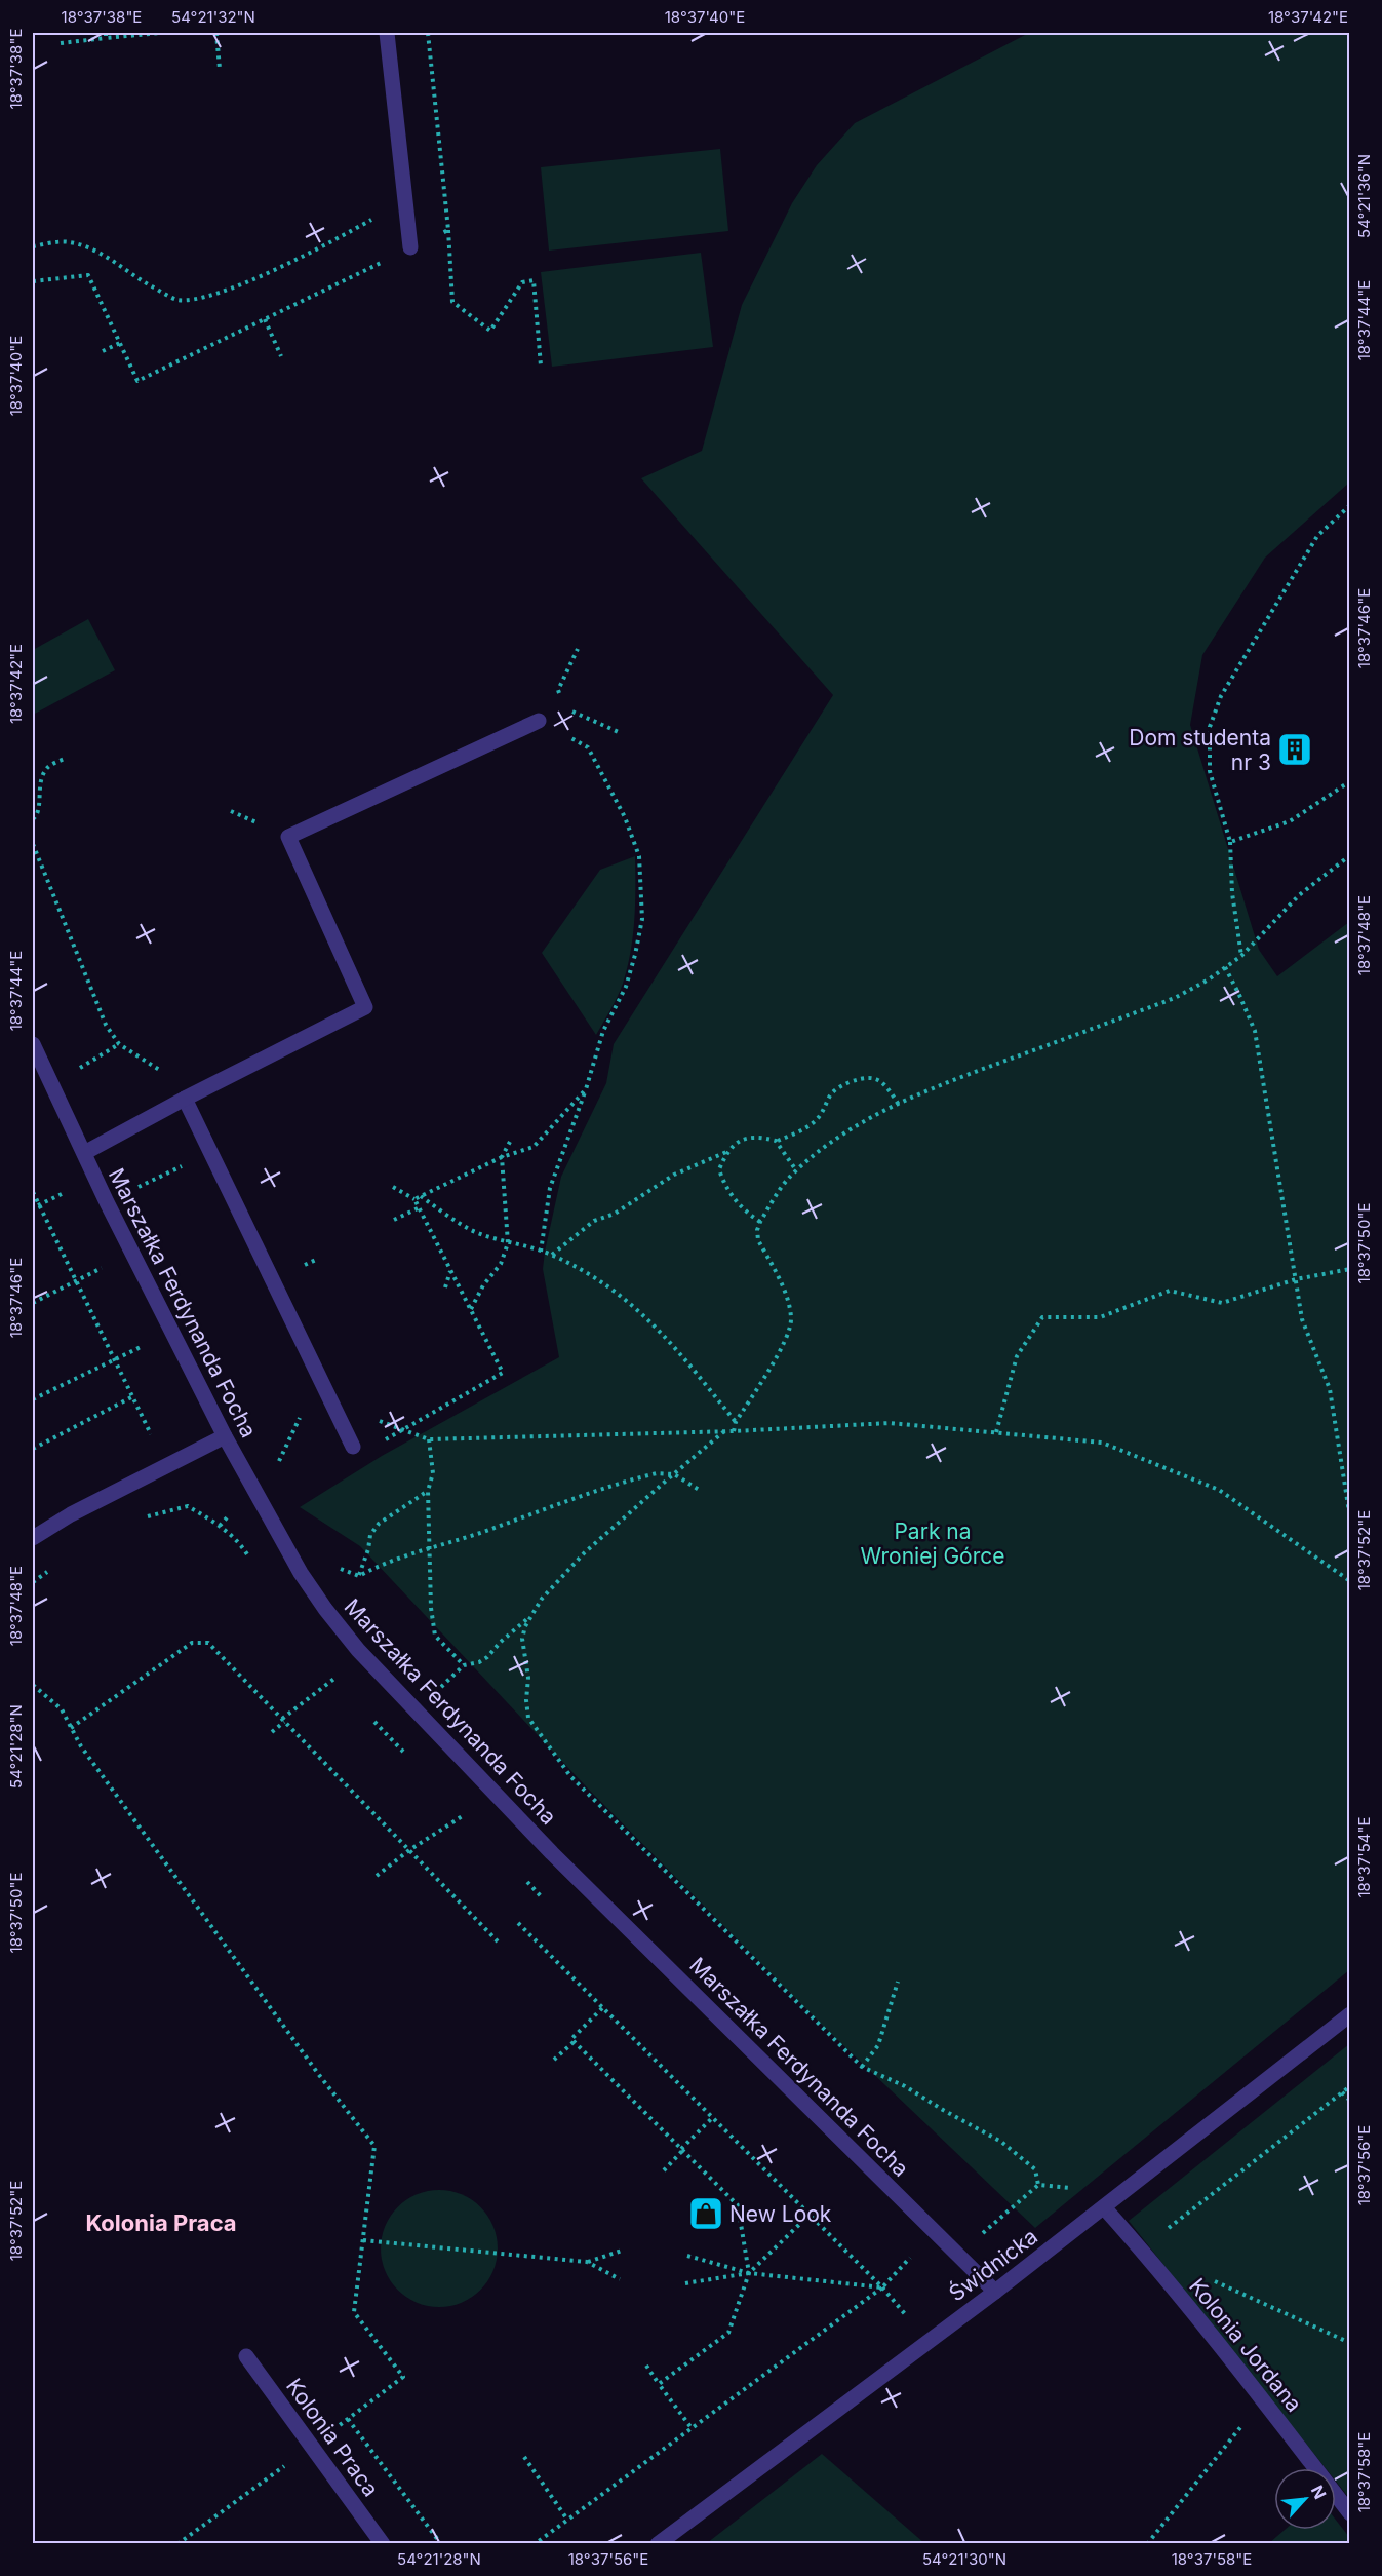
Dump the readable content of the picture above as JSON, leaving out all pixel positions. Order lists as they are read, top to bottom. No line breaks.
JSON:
{"streets":{"street":["Marszałka Ferdynanda Focha","Świdnicka","Kolonia Jordana","Kolonia Praca"]},"crossings":[["Marszałka Ferdynanda Focha","Świdnicka"],["Świdnicka","Kolonia Jordana"]],"districts":["Kolonia Praca"],"parks":["Park na Wroniej Górce"],"places":{"building":["Dom studenta nr 3"],"shop":["New Look"]},"north":"top right","coordinates":["18°37'38\"E","54°21'32\"N","18°37'40\"E","18°37'42\"E","54°21'36\"N","18°37'44\"E","18°37'46\"E","18°37'48\"E","18°37'50\"E","18°37'52\"E","54°21'28\"N","18°37'54\"E","18°37'56\"E","18°37'58\"E","54°21'30\"N"]}
